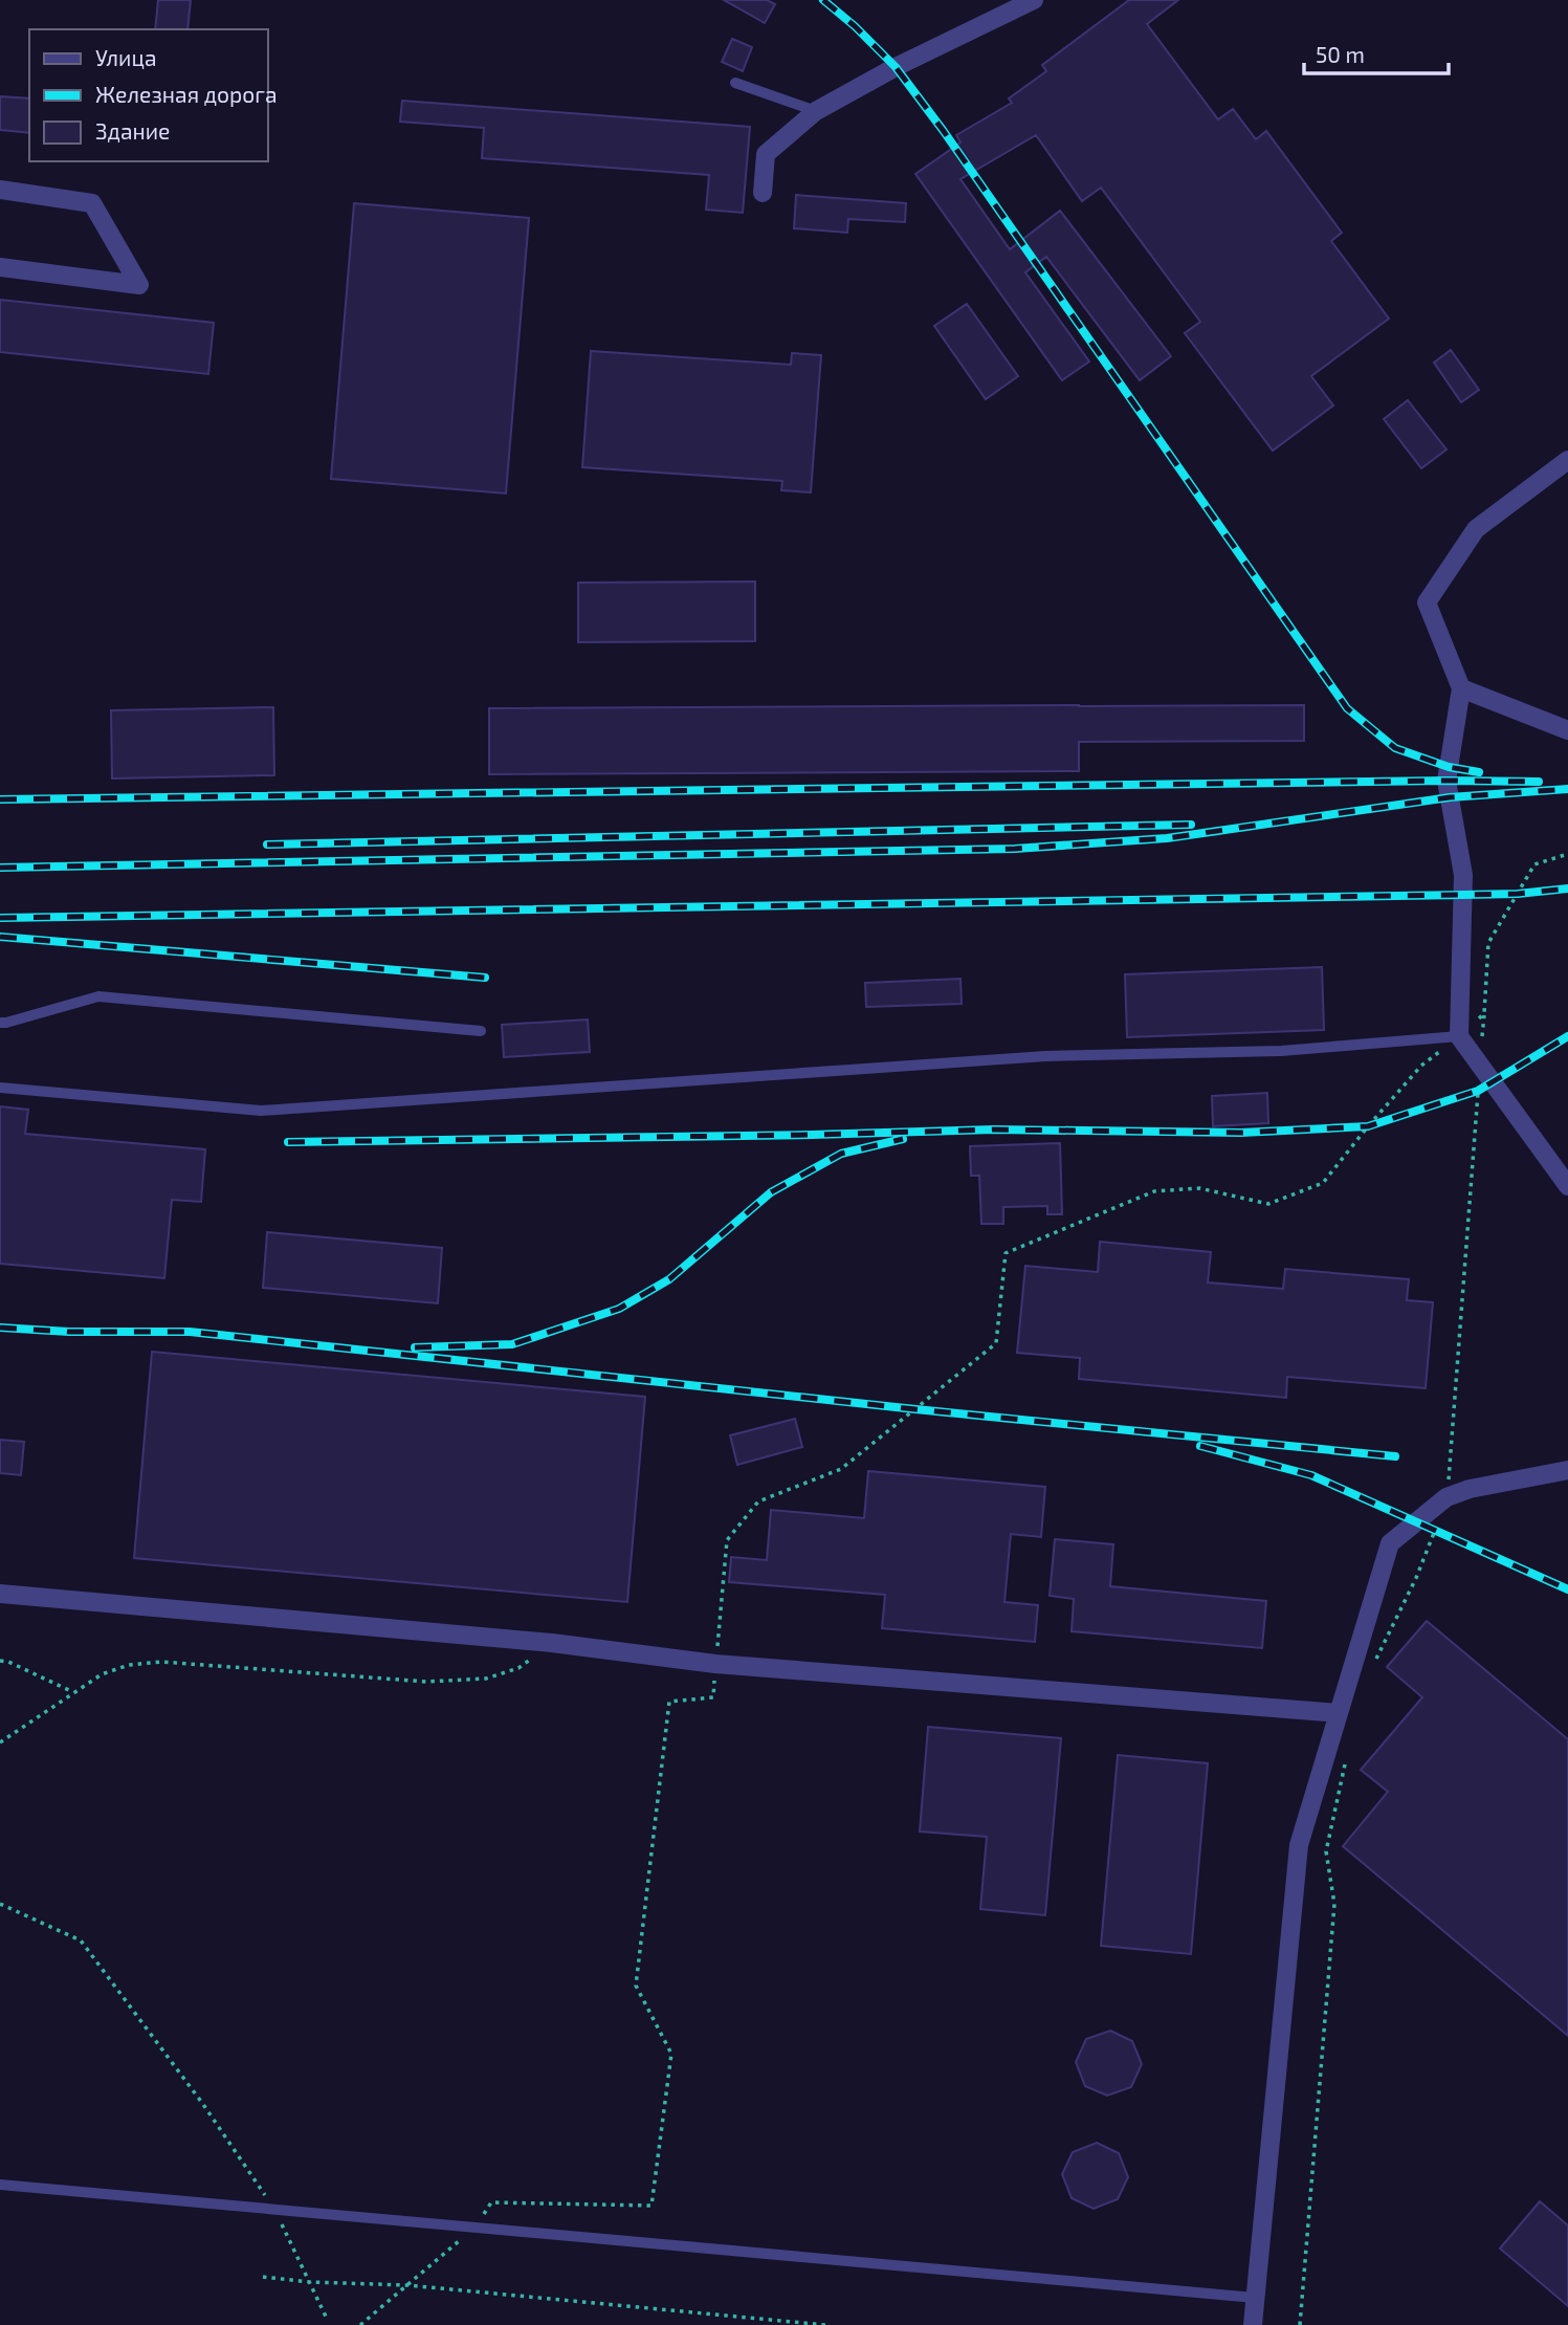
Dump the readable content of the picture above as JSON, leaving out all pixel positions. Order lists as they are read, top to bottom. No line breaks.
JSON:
{"legend":["Улица","Железная дорога","Здание"],"scale_bar":"50 m"}
